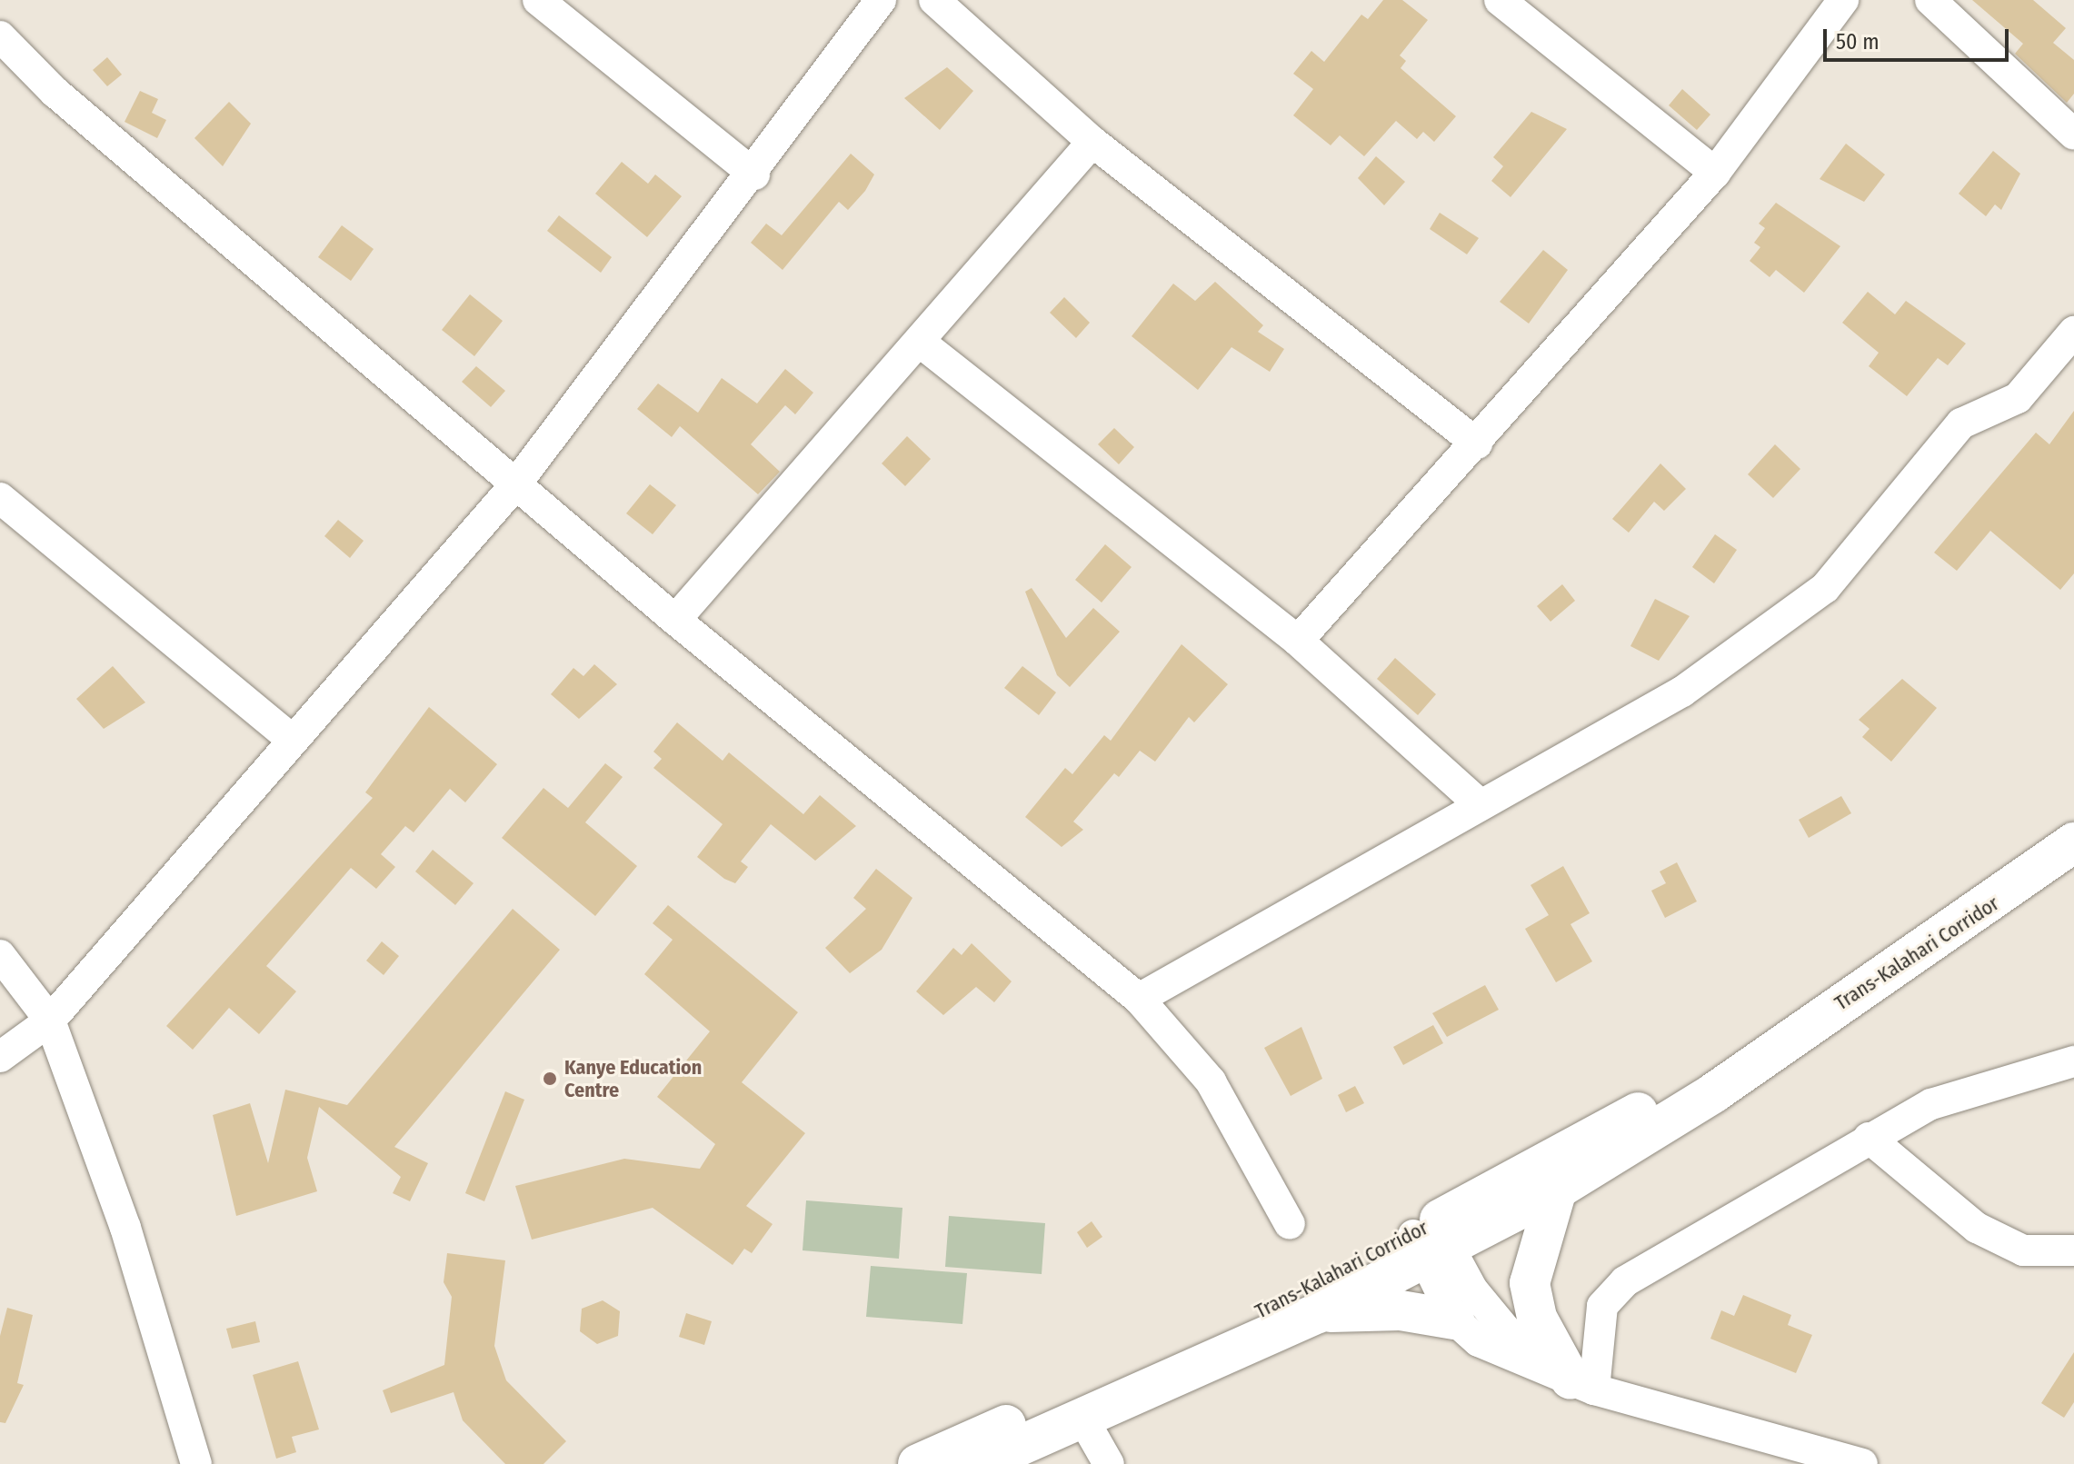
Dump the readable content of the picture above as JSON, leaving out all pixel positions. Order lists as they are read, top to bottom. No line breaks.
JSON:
{"streets":{"highway":["Trans-Kalahari Corridor"]},"places":["Kanye Education Centre"],"scale_bar":"50 m"}
